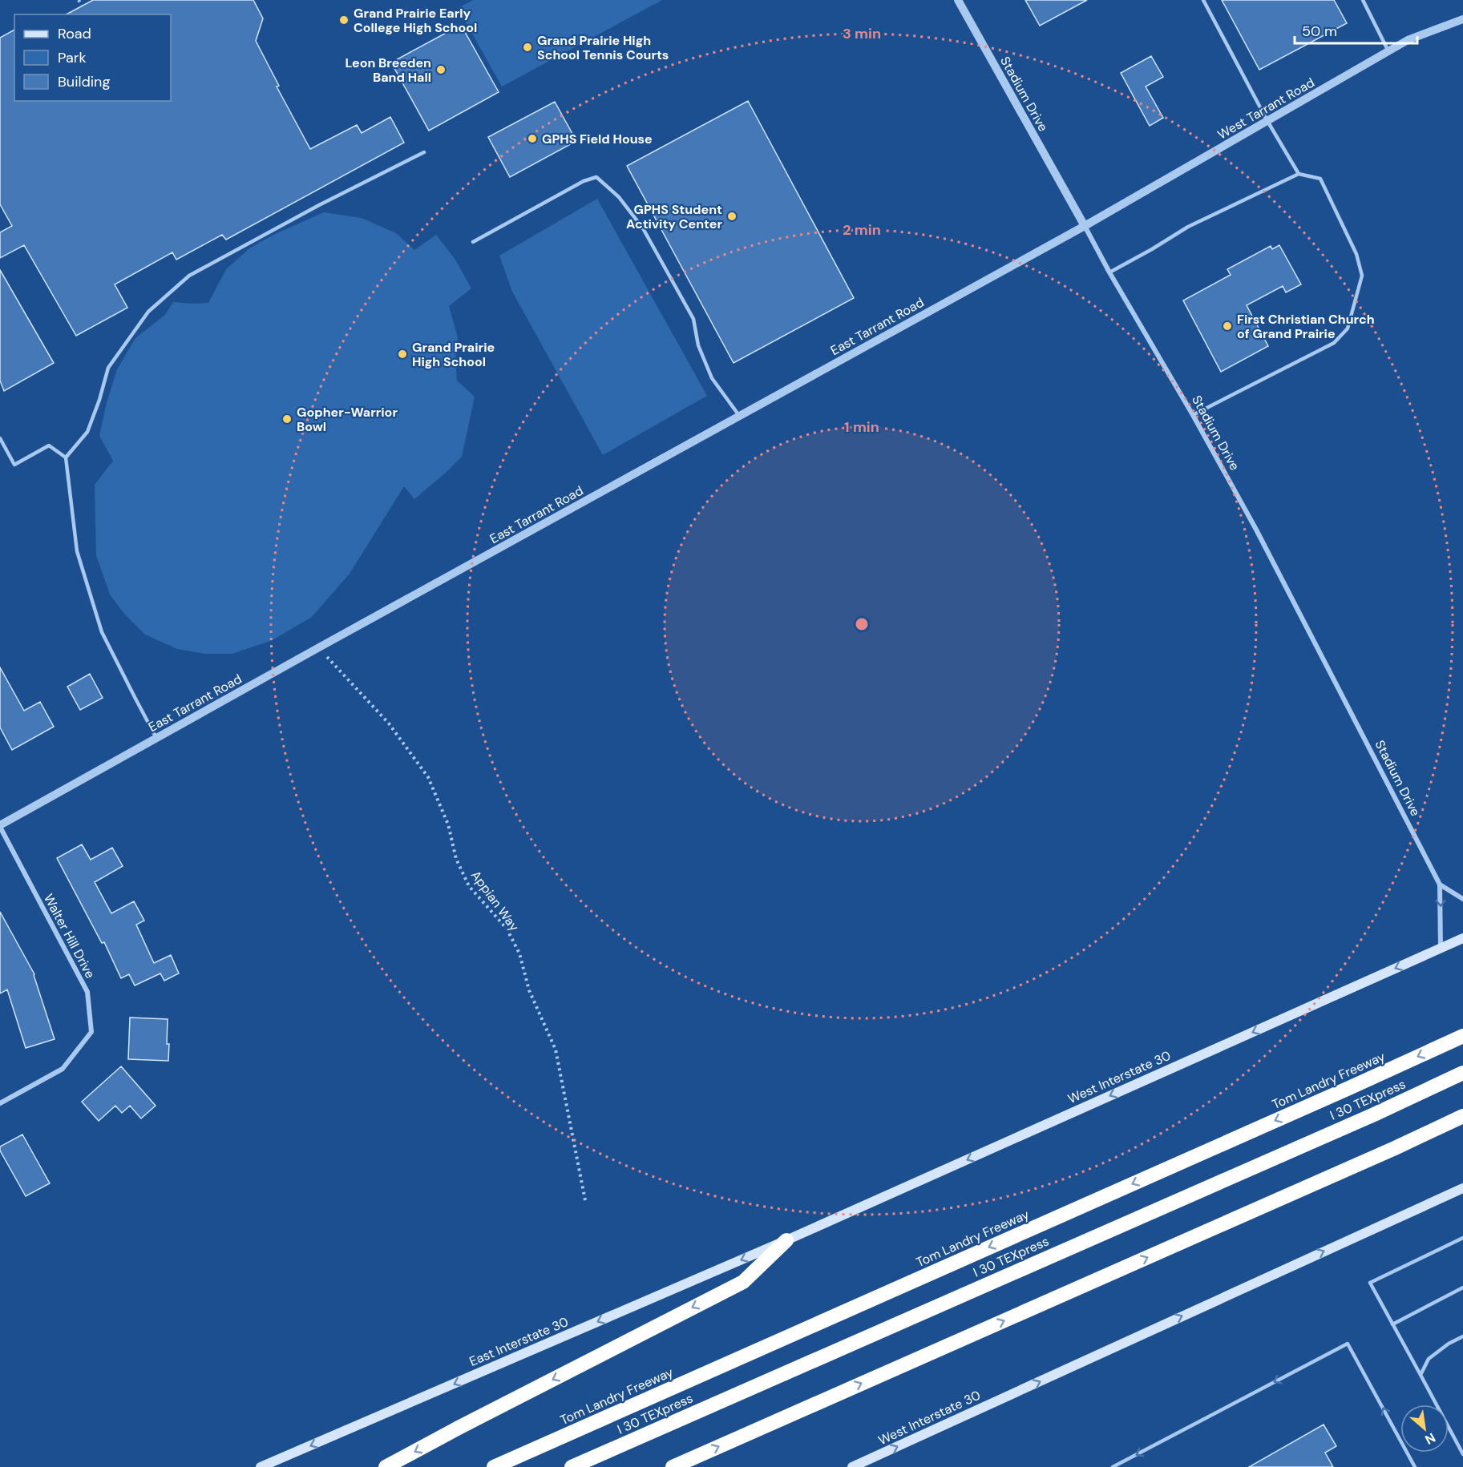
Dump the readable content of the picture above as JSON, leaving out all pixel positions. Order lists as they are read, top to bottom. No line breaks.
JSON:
{"streets":{"highway":["Tom Landry Freeway","I 30 TEXpress"],"main road":["West Interstate 30","East Interstate 30"],"street":["Stadium Drive","West Tarrant Road","East Tarrant Road","Walter Hill Drive"],"path":["Appian Way"]},"crossings":[["Stadium Drive","West Tarrant Road"],["Stadium Drive","East Tarrant Road"],["Stadium Drive","West Interstate 30"],["West Tarrant Road","East Tarrant Road"],["East Tarrant Road","Appian Way"],["East Tarrant Road","Walter Hill Drive"],["West Interstate 30","East Interstate 30"]],"one_way":["East Interstate 30"],"places":["Grand Prairie Early College High School","Grand Prairie High School Tennis Courts","Leon Breeden Band Hall","GPHS Field House","GPHS Student Activity Center","First Christian Church of Grand Prairie","Grand Prairie High School","Gopher-Warrior Bowl"],"legend":["Road","Park","Building"],"scale_bar":"50 m","north":"bottom right","rings":["3 min","2 min","1 min"]}
